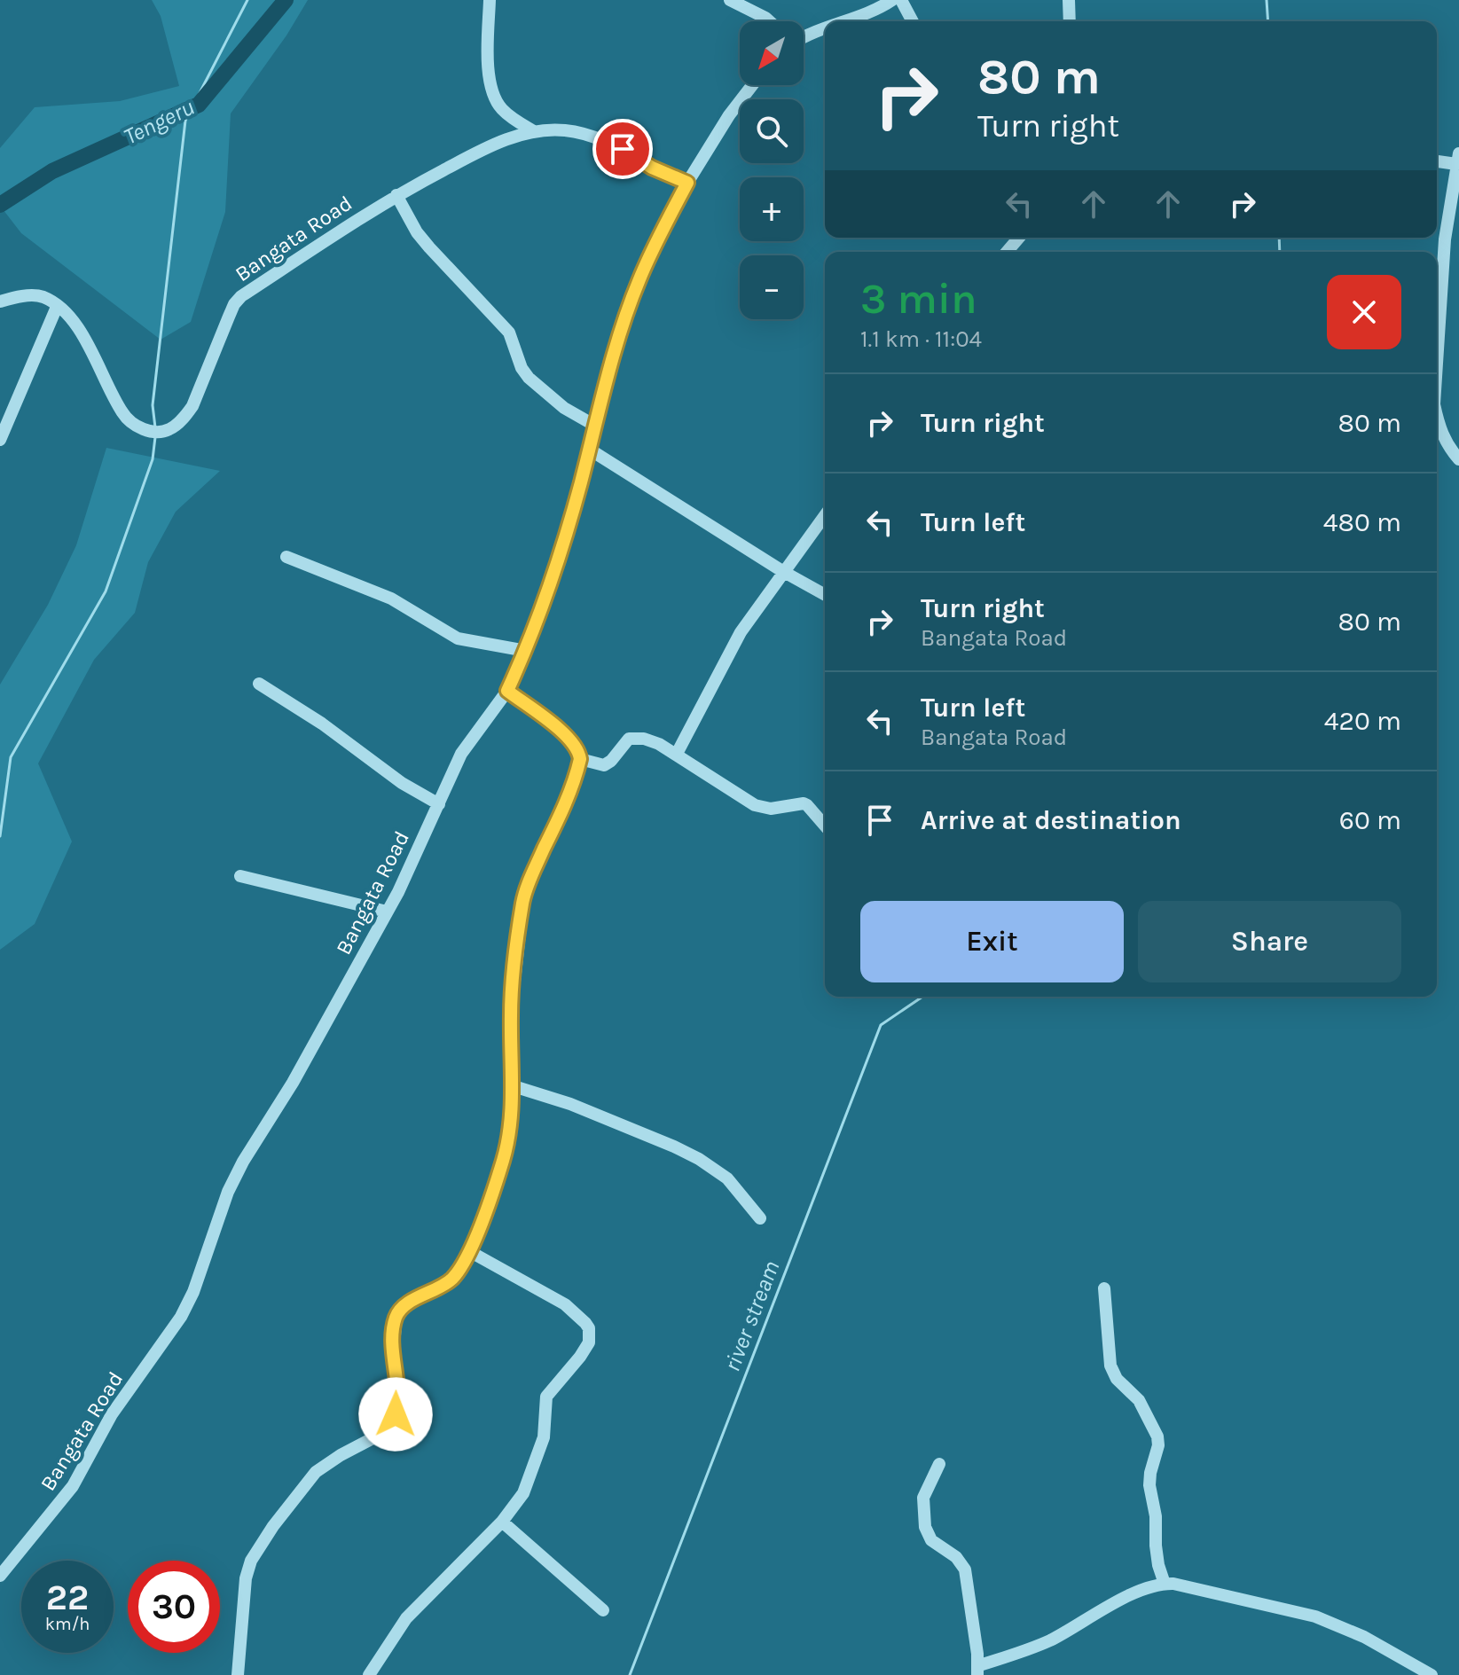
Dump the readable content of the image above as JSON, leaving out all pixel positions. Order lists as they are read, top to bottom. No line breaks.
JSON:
{"streets":{"street":["Bangata Road"]},"water":["Tengeru","river stream"],"north":"bottom left","page":{"map_buttons":["+","−"],"turn":["80 m","Turn right"],"heading":["3 min","1.1 km · 11:04"],"list":[{"name":"Turn right","value":"80 m"},{"name":"Turn left","value":"480 m"},{"name":"Turn right","note":"Bangata Road","value":"80 m"},{"name":"Turn left","note":"Bangata Road","value":"420 m"},{"name":"Arrive at destination","value":"60 m"}],"buttons":["Exit","Share"],"speed":"22 km/h","limit":"30"}}
